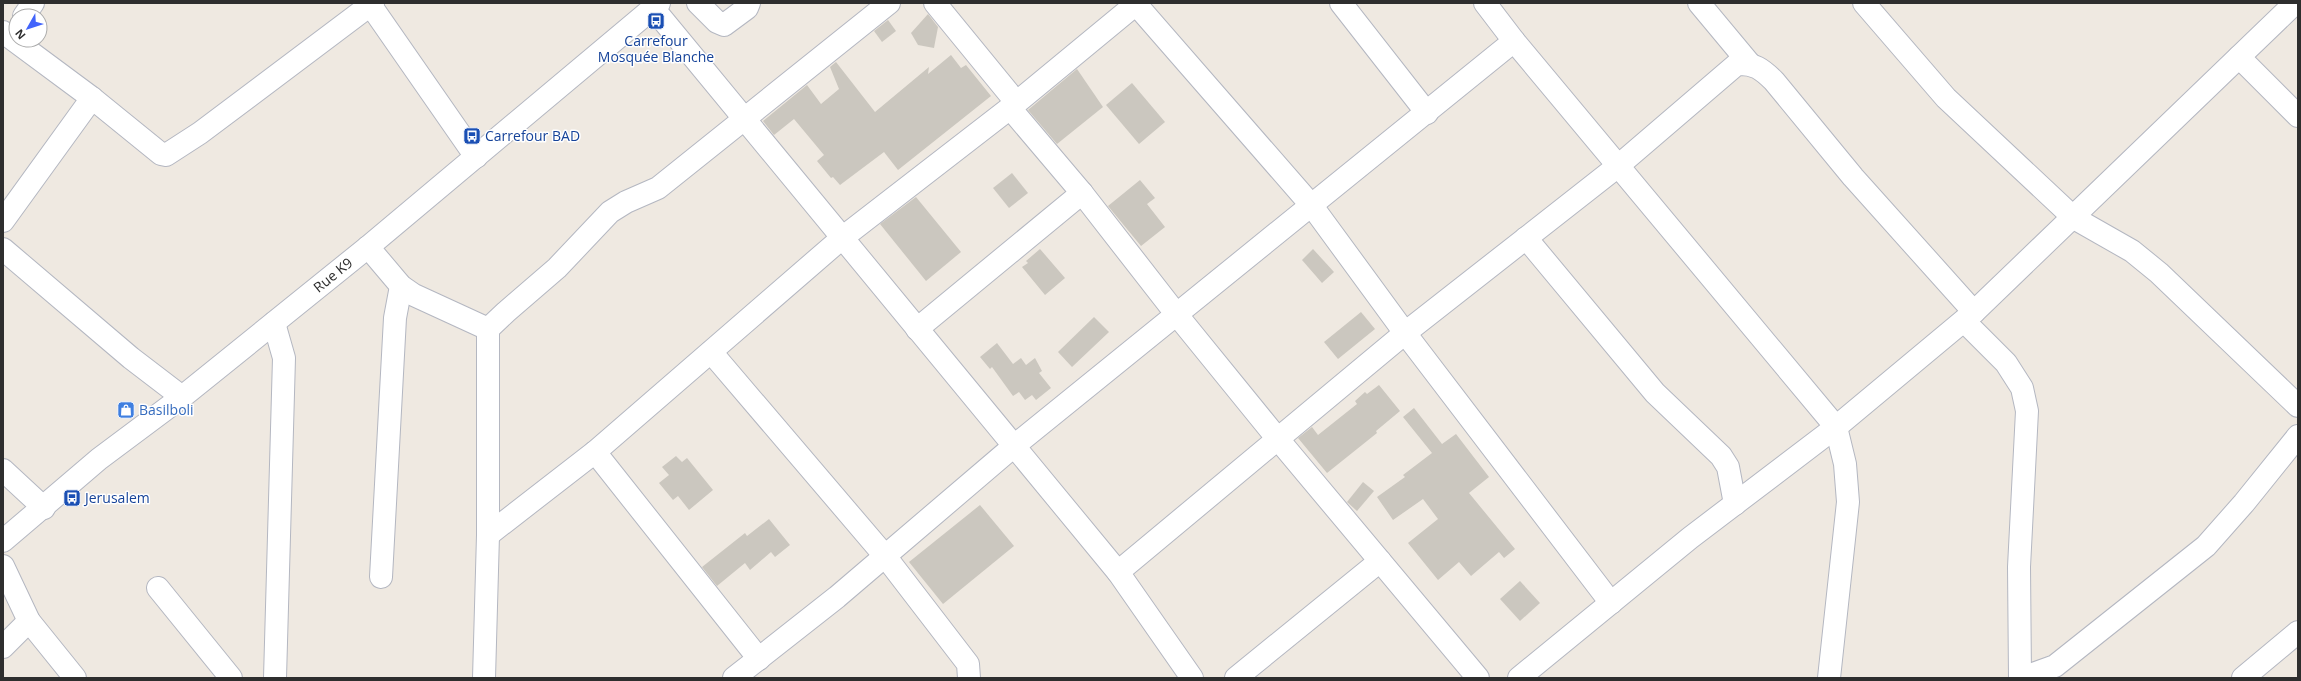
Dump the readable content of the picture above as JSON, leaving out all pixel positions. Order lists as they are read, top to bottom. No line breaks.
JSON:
{"streets":{"street":["Rue K9"]},"places":{"bus stop":["Carrefour Mosquée Blanche","Carrefour BAD","Jerusalem"],"shop":["Basilboli"]},"north":"bottom left"}
